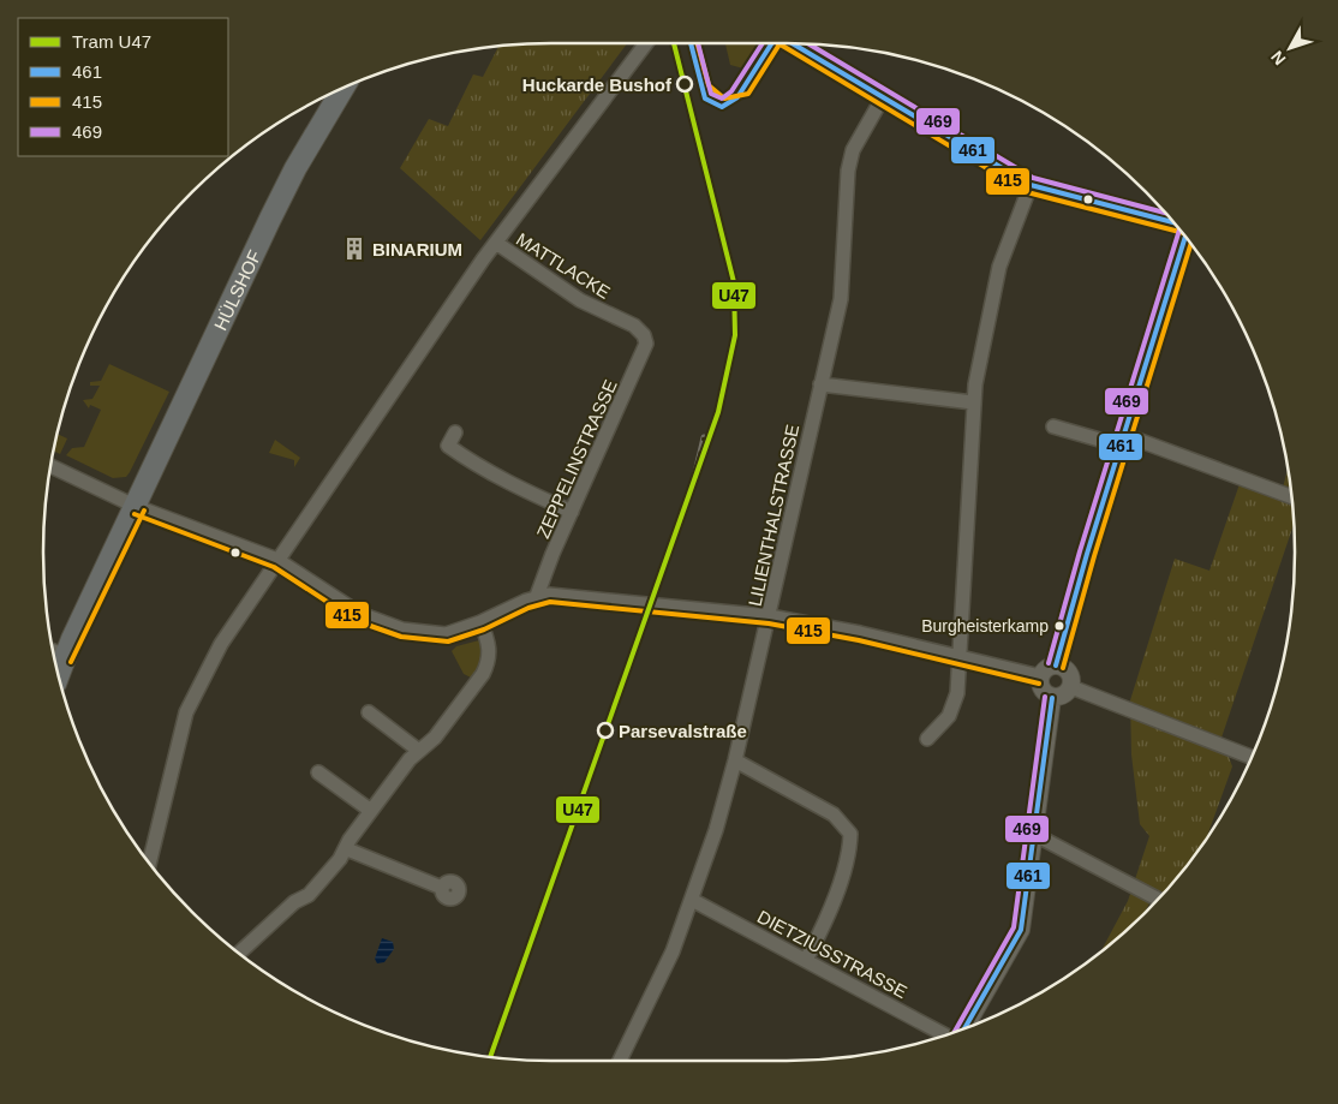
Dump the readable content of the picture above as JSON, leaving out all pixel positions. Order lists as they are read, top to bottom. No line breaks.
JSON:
{"streets":{"main road":["HÜLSHOF"],"street":["MATTLACKE","ZEPPELINSTRASSE","LILIENTHALSTRASSE","DIETZIUSSTRASSE"]},"crossings":[["MATTLACKE","ZEPPELINSTRASSE"],["LILIENTHALSTRASSE","DIETZIUSSTRASSE"]],"places":{"other":["Huckarde Bushof","Burgheisterkamp","Parsevalstraße"],"building":["BINARIUM"]},"lines":["tram line U47","transit line 461","transit line 415","transit line 469"],"legend":["Tram U47","461","415","469"],"north":"bottom left"}
